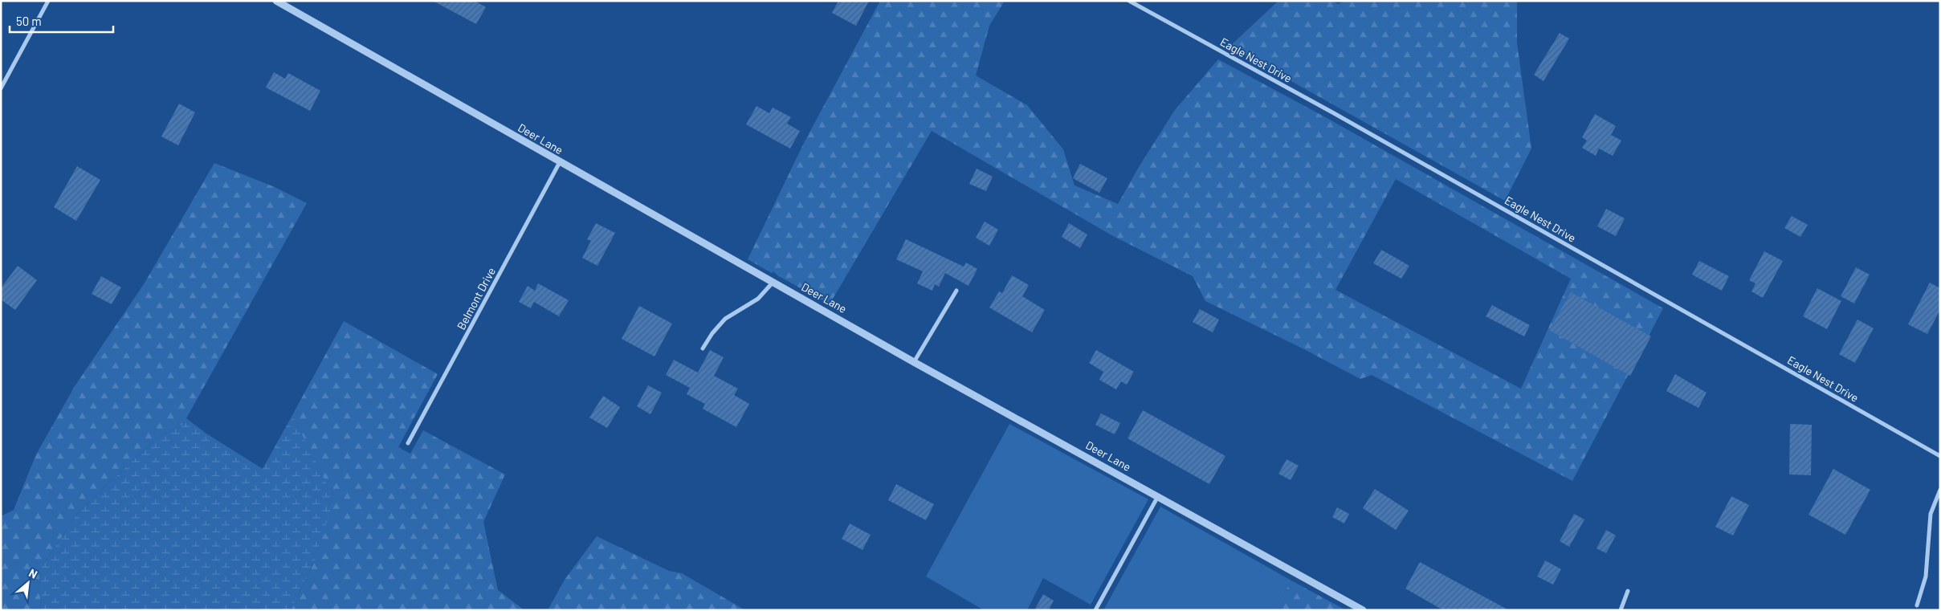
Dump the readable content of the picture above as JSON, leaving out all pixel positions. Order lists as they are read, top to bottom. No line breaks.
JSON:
{"streets":{"street":["Eagle Nest Drive","Deer Lane","Belmont Drive"]},"crossings":[["Deer Lane","Belmont Drive"]],"scale_bar":"50 m","north":"top right"}
